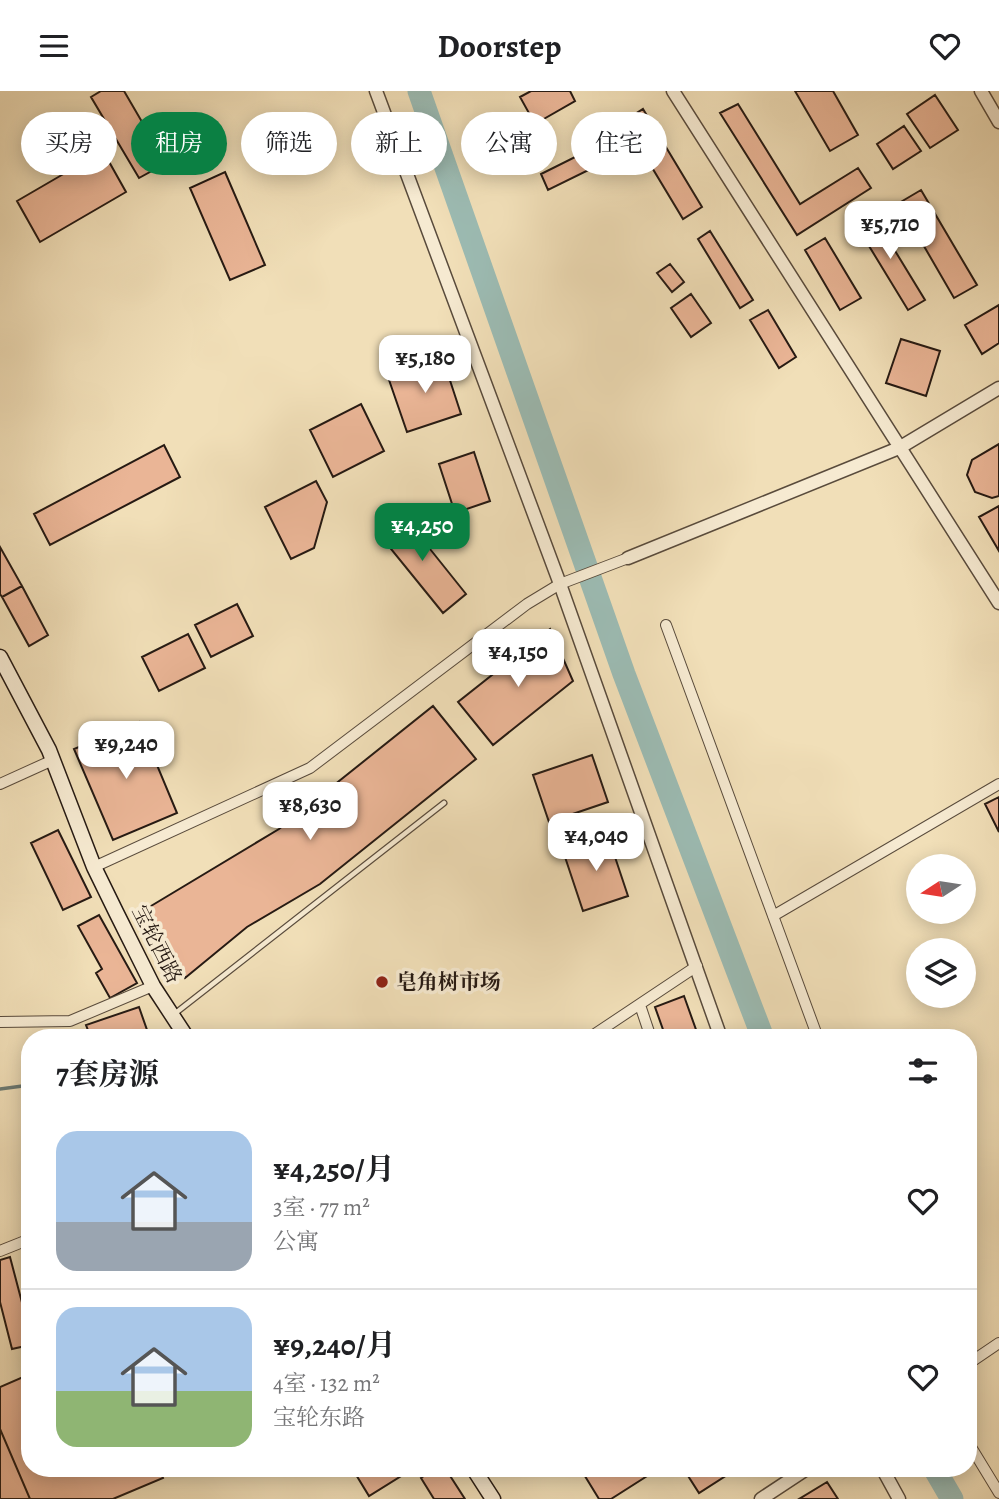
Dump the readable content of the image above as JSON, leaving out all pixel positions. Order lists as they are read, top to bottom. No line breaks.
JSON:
{"streets":{"main road":["宝轮西路"]},"places":["皂角树市场"],"north":"left","page":{"header":"Doorstep","chip":["买房","租房","筛选","新上","公寓","住宅"],"price":["¥5,710","¥5,180","¥4,250","¥4,150","¥9,240","¥8,630","¥4,040"],"heading":"7套房源","list":[{"name":"¥4,250/月","note":"3室 · 77 m² · 公寓"},{"name":"¥9,240/月","note":"4室 · 132 m² · 宝轮东路"}]}}
